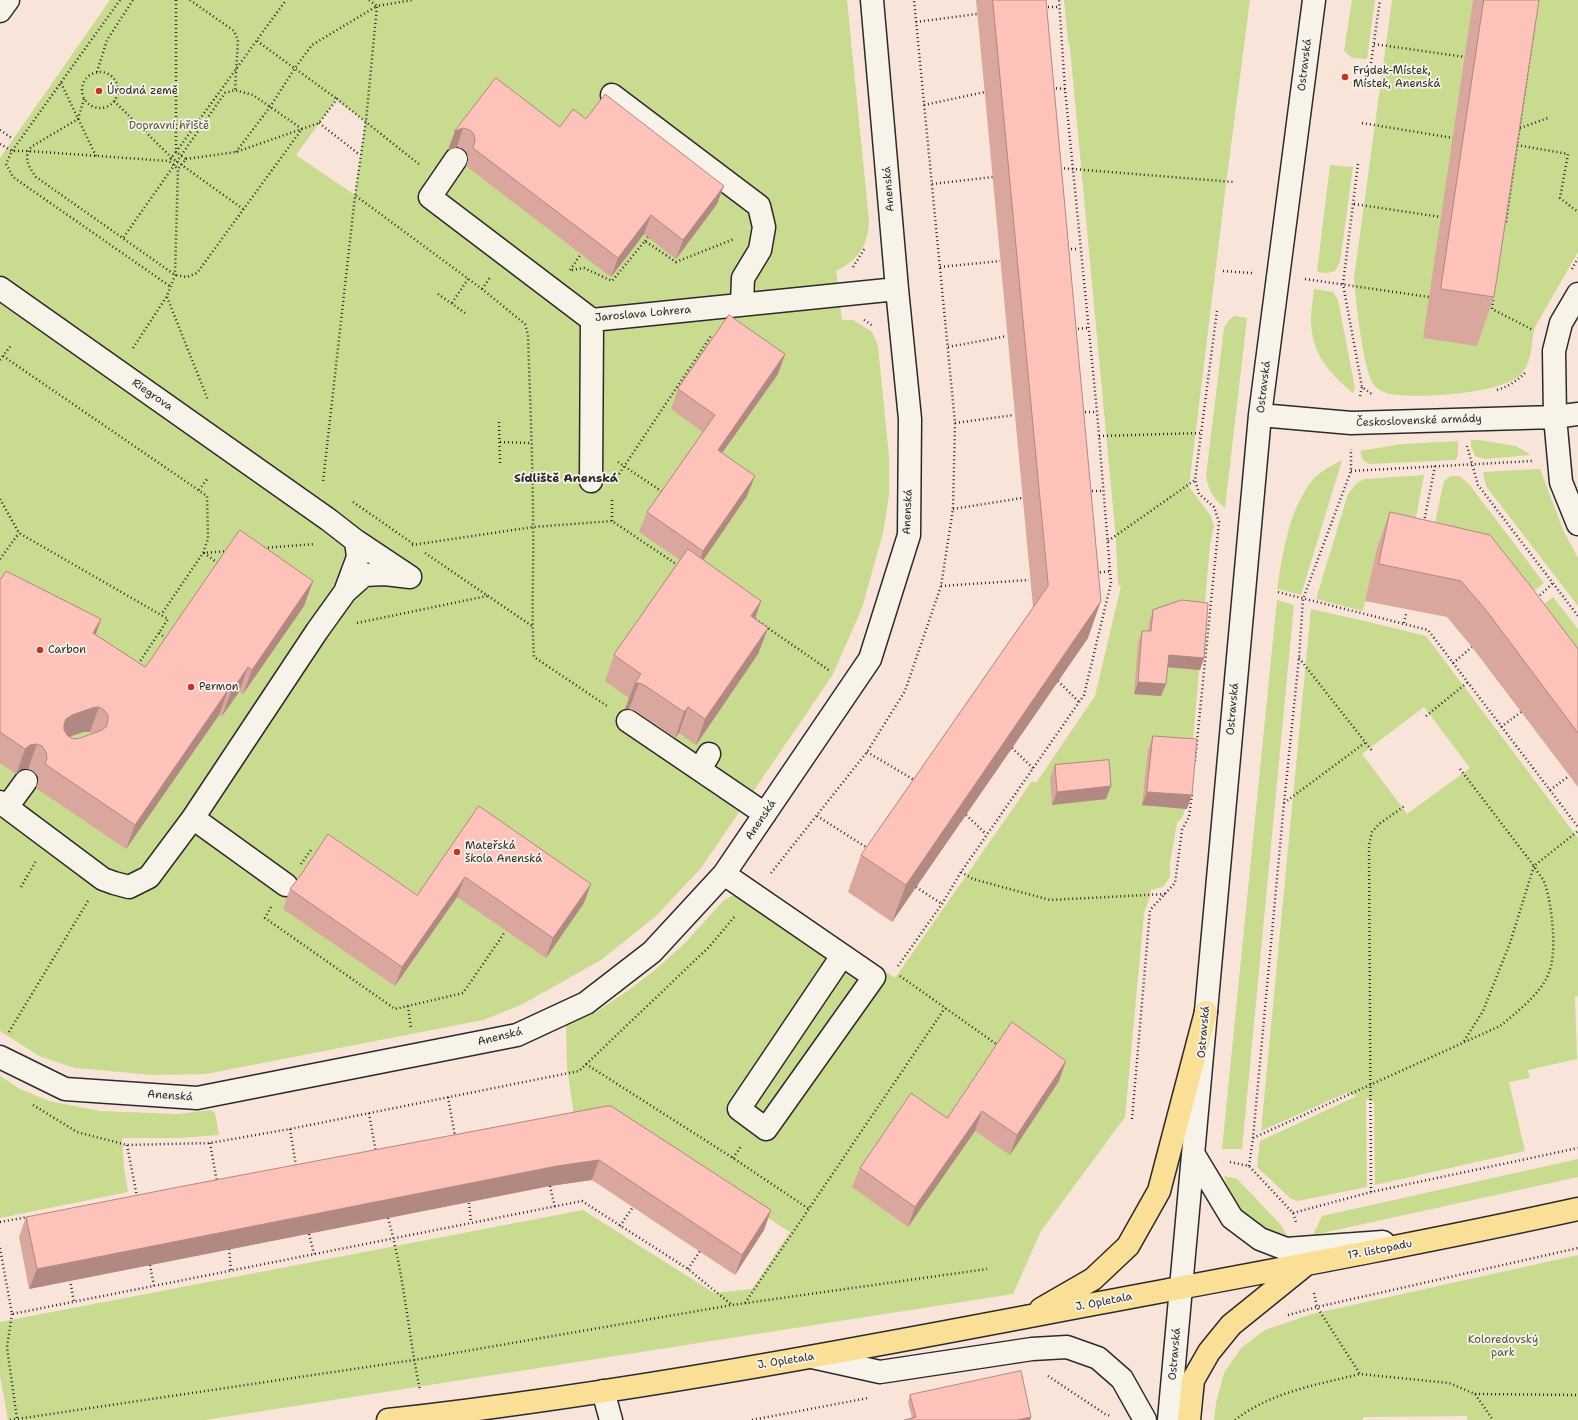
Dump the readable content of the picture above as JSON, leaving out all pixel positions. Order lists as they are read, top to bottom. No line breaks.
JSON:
{"streets":{"main road":["17. listopadu","J. Opletala"],"street":["Ostravská","Anenská","Jaroslava Lohrera","Riegrova","Československé armády"]},"crossings":[["Ostravská","Československé armády"],["Ostravská","17. listopadu"],["Ostravská","J. Opletala"],["Anenská","Jaroslava Lohrera"],["17. listopadu","J. Opletala"]],"districts":["Sídliště Anenská"],"parks":["Dopravní hřiště","Koloredovský park"],"places":["Frýdek-Místek, Místek, Anenská","Úrodná země","Carbon","Permon","Mateřská škola Anenská"]}
